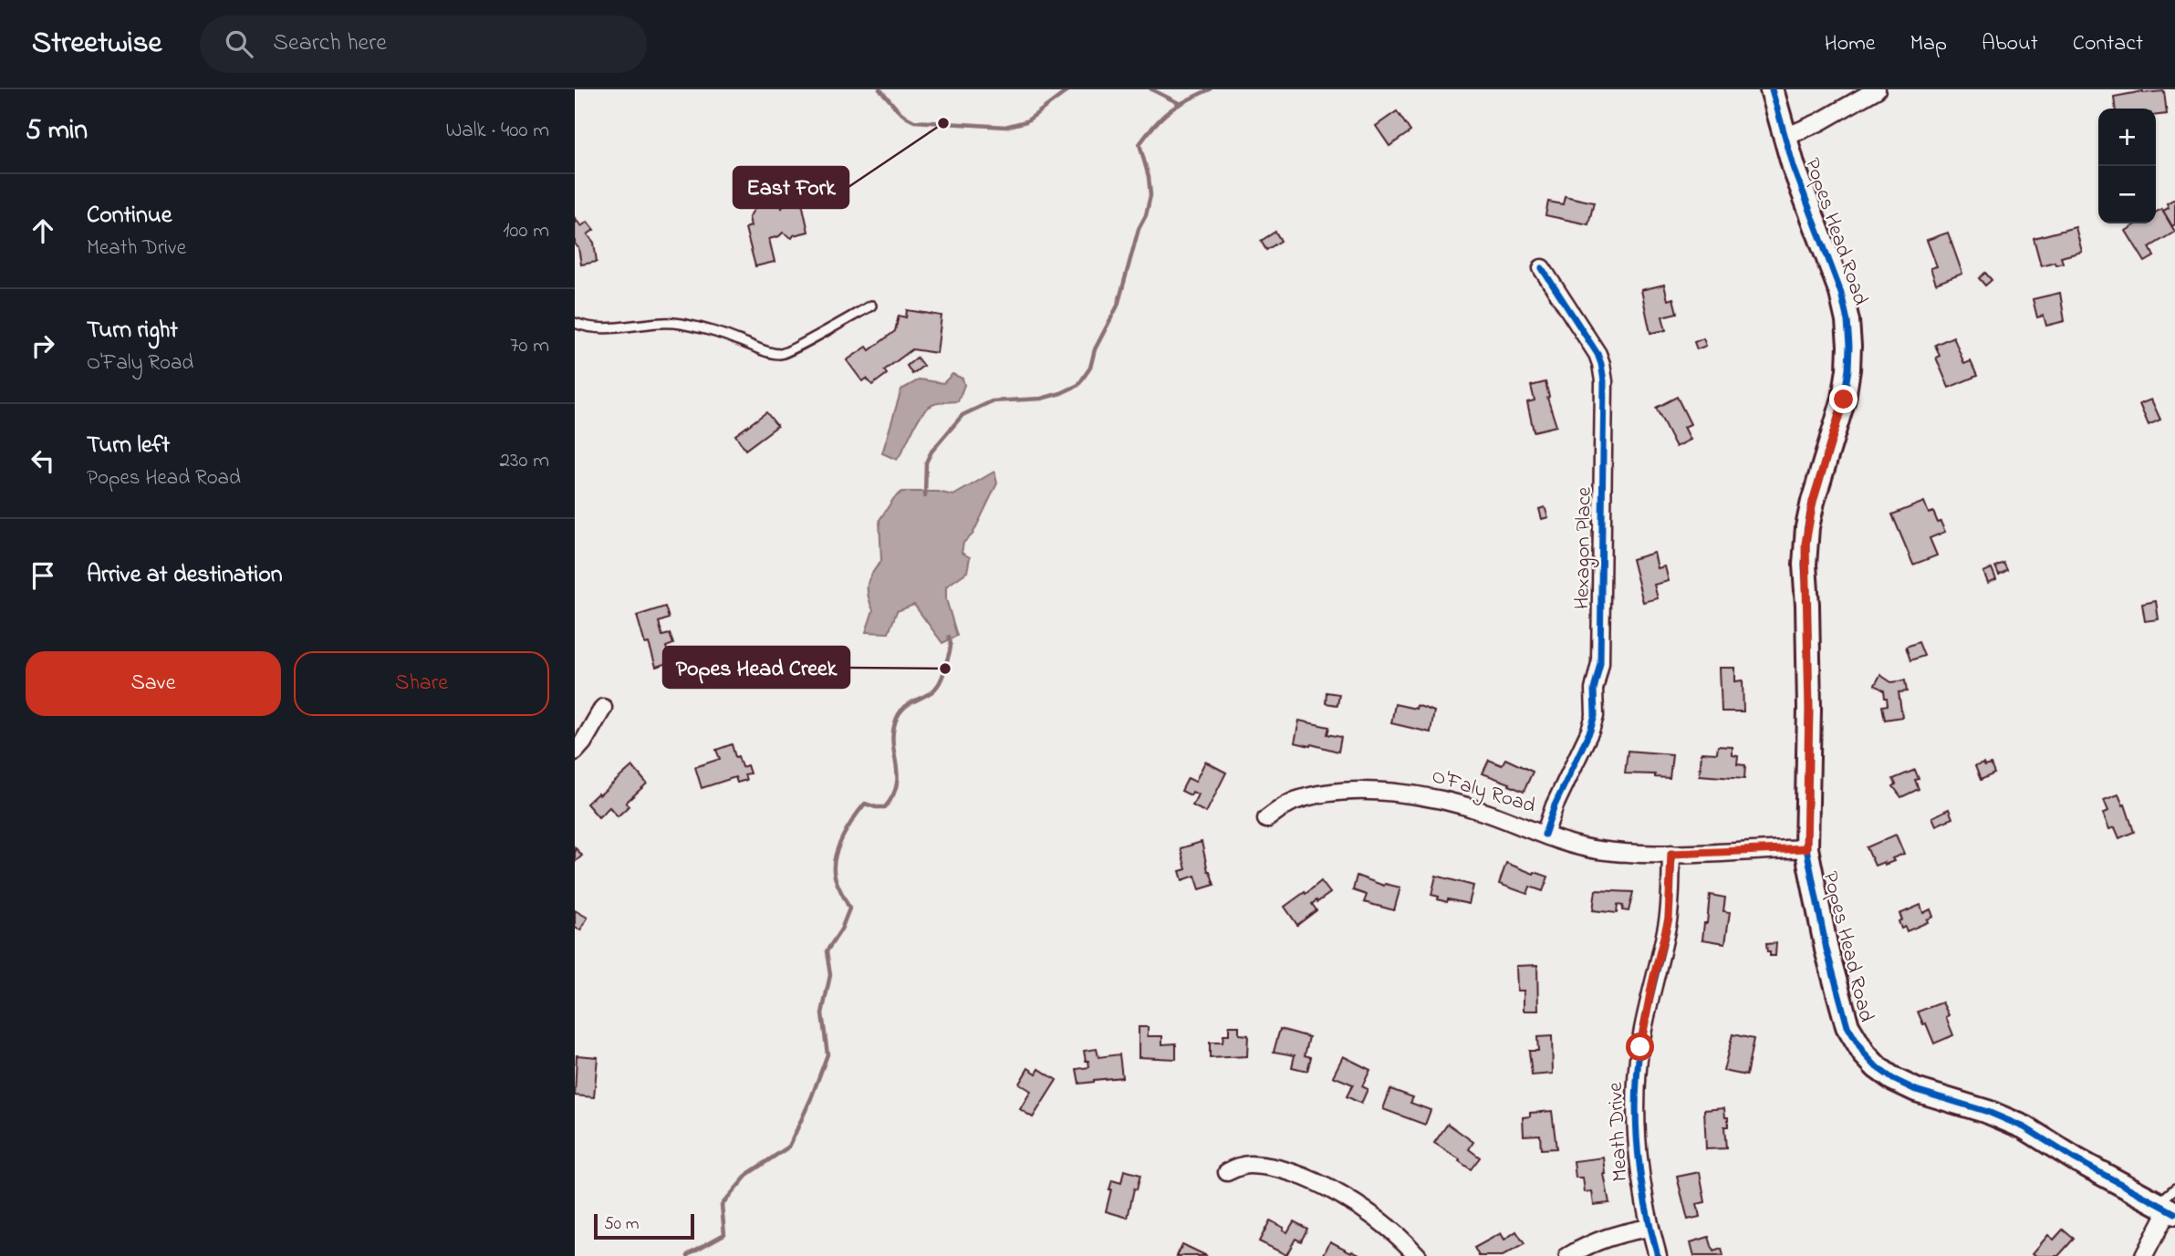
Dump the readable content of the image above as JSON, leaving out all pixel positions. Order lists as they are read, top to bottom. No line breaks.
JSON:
{"streets":{"street":["Popes Head Road","Hexagon Place","O'Faly Road","Meath Drive"]},"crossings":[["Popes Head Road","O'Faly Road"],["Hexagon Place","O'Faly Road"],["O'Faly Road","Meath Drive"]],"places":["East Fork","Popes Head Creek"],"scale_bar":"50 m","page":{"header":"Streetwise","search":"Search here","nav":["Home","Map","About","Contact"],"heading":["5 min","Walk · 400 m"],"map_buttons":["+","−"],"list":[["Continue","Meath Drive","100 m"],["Turn right","O'Faly Road","70 m"],["Turn left","Popes Head Road","230 m"],"Arrive at destination"],"buttons":["Save","Share"],"scale":"50 m"}}
